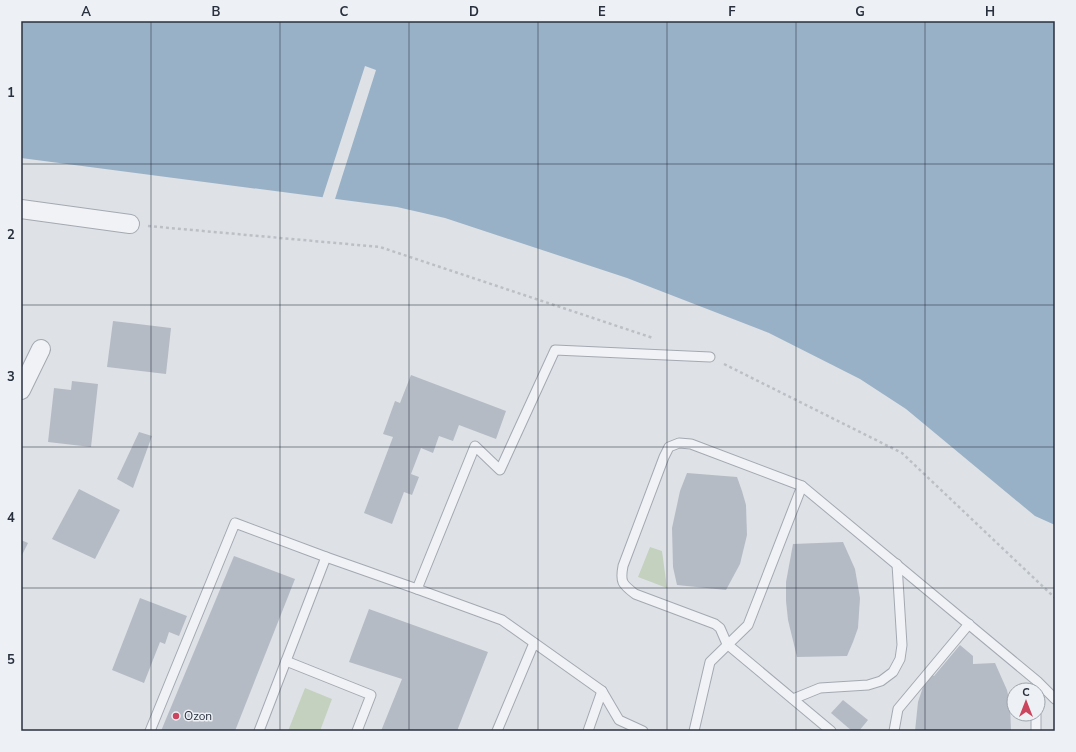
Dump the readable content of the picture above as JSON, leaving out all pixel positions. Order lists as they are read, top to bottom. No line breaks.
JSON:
{"places":["Ozon"],"north":"top","grid":{"columns":["A","B","C","D","E","F","G","H"],"rows":["1","2","3","4","5"]}}
